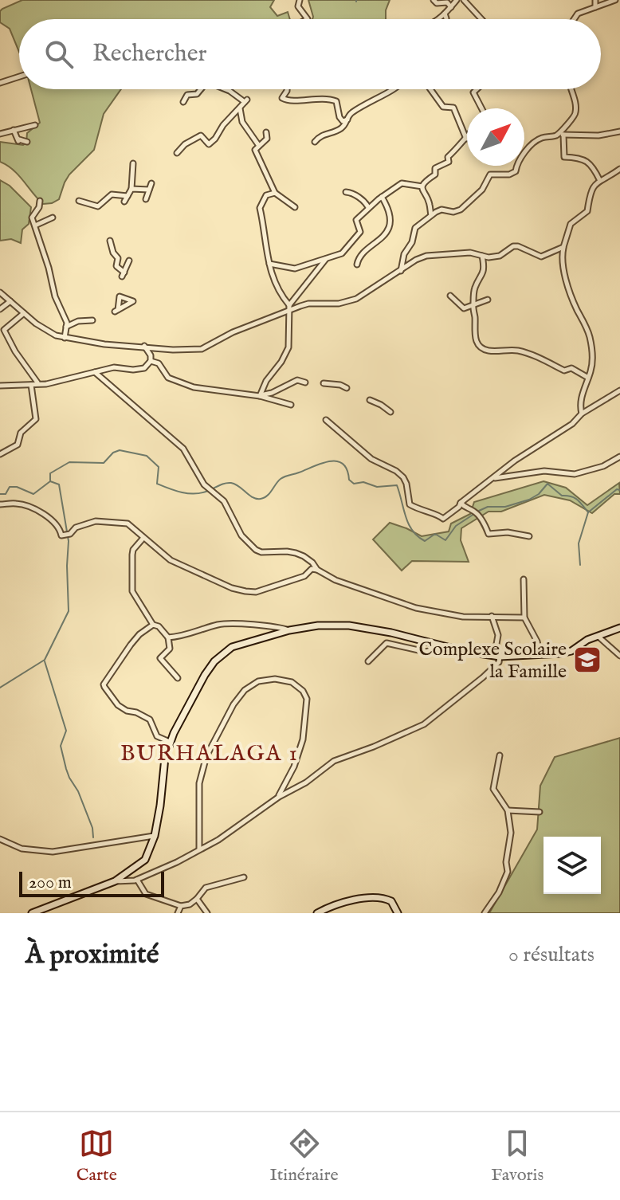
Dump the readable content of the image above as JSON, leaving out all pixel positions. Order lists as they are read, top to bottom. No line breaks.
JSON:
{"districts":["BURHALAGA 1"],"places":{"school or university":["Complexe Scolaire la Famille"]},"scale_bar":"200 m","north":"top right","page":{"search":"Rechercher","scale":"200 m","heading":["À proximité","0 résultats"],"nav":["Carte","Itinéraire","Favoris"]}}
